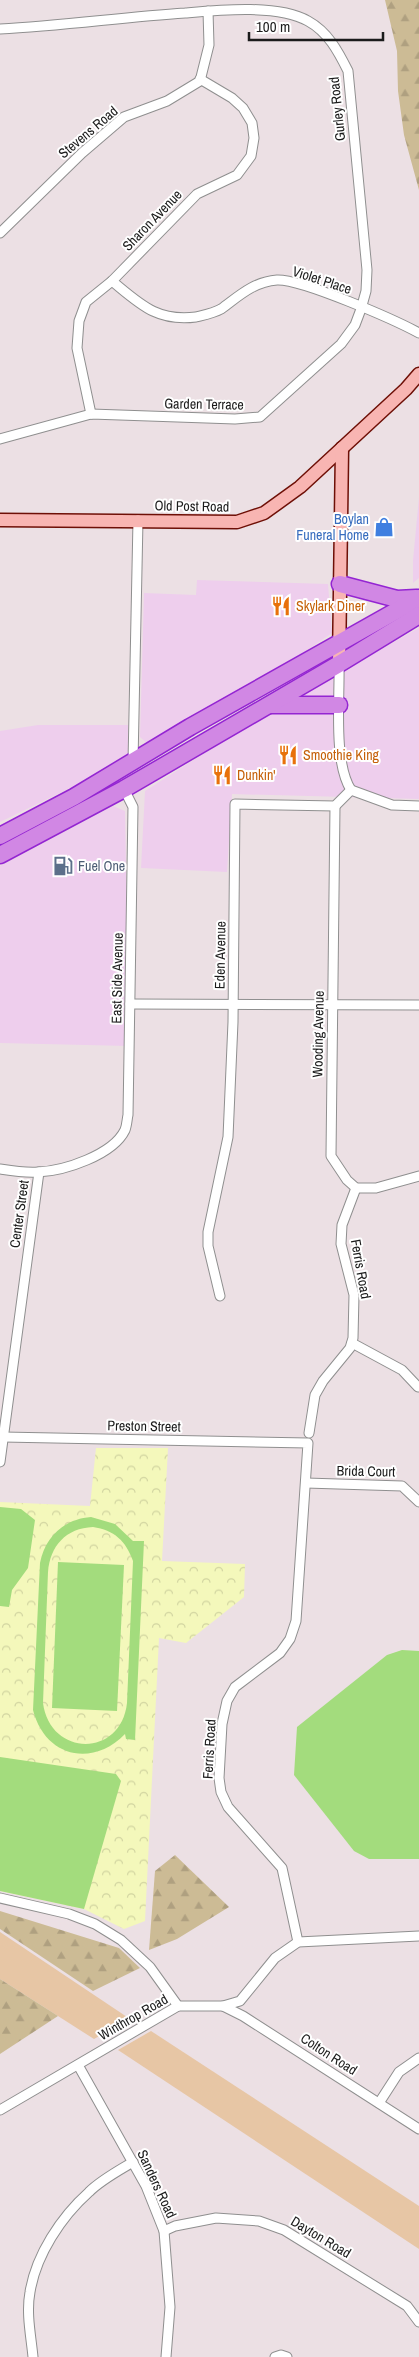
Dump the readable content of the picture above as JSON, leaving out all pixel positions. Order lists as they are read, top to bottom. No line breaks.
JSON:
{"streets":{"street":["Gurley Road","Stevens Road","Sharon Avenue","Violet Place","Garden Terrace","Old Post Road","Eden Avenue","East Side Avenue","Wooding Avenue","Center Street","Ferris Road","Preston Street","Brida Court","Winthrop Road","Colton Road","Sanders Road","Dayton Road"]},"crossings":[["Gurley Road","Violet Place"],["Gurley Road","Garden Terrace"],["Stevens Road","Sharon Avenue"],["Sharon Avenue","Violet Place"],["Sharon Avenue","Garden Terrace"],["Violet Place","Garden Terrace"],["Eden Avenue","Wooding Avenue"],["East Side Avenue","Center Street"],["Wooding Avenue","Ferris Road"],["Center Street","Preston Street"],["Ferris Road","Preston Street"],["Ferris Road","Brida Court"],["Ferris Road","Winthrop Road"],["Winthrop Road","Colton Road"],["Winthrop Road","Sanders Road"],["Sanders Road","Dayton Road"]],"places":{"shop":["Boylan Funeral Home"],"restaurant":["Skylark Diner","Smoothie King","Dunkin'"],"fuel station":["Fuel One"]},"scale_bar":"100 m"}
